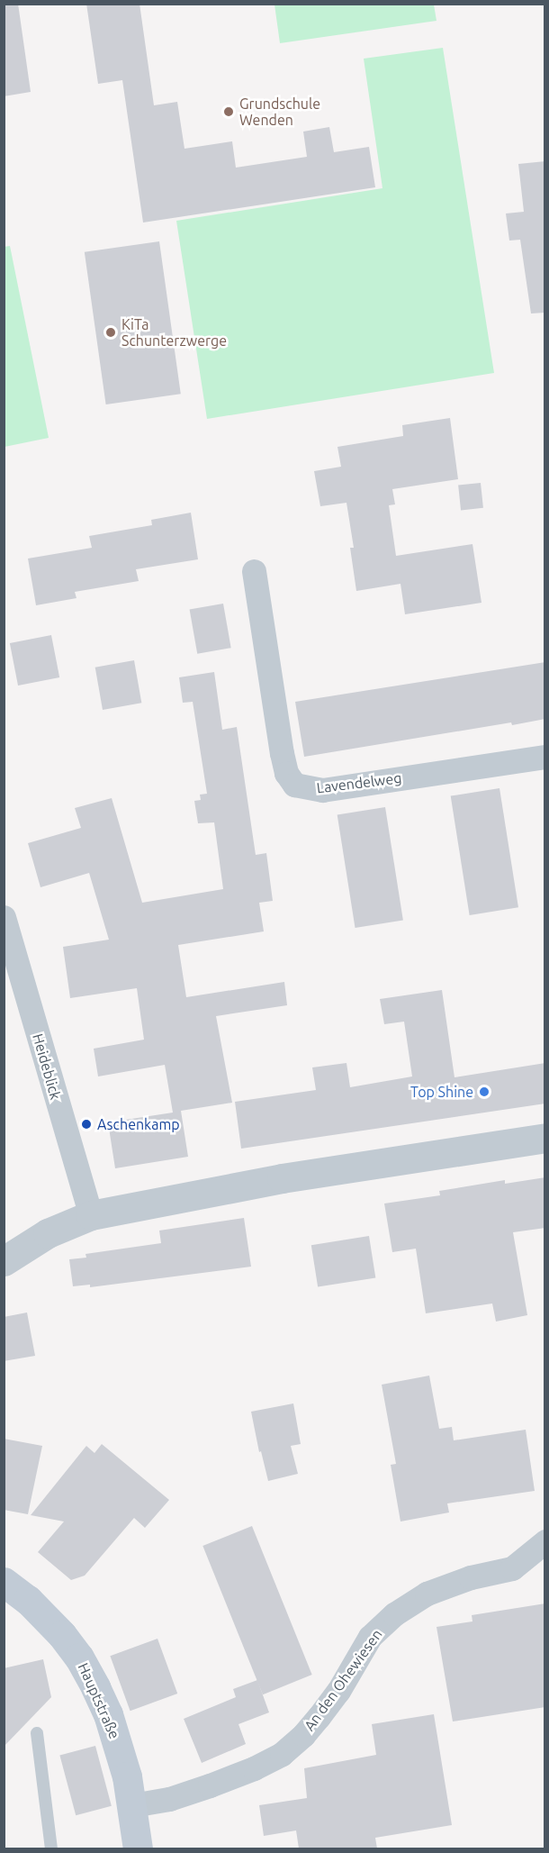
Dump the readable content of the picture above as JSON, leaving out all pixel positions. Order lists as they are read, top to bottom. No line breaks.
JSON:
{"streets":{"main road":["Hauptstraße"],"street":["Lavendelweg","Heideblick","An den Ohewiesen"]},"crossings":[["An den Ohewiesen","Hauptstraße"]],"places":["Grundschule Wenden","KiTa Schunterzwerge","Top Shine","Aschenkamp"]}
